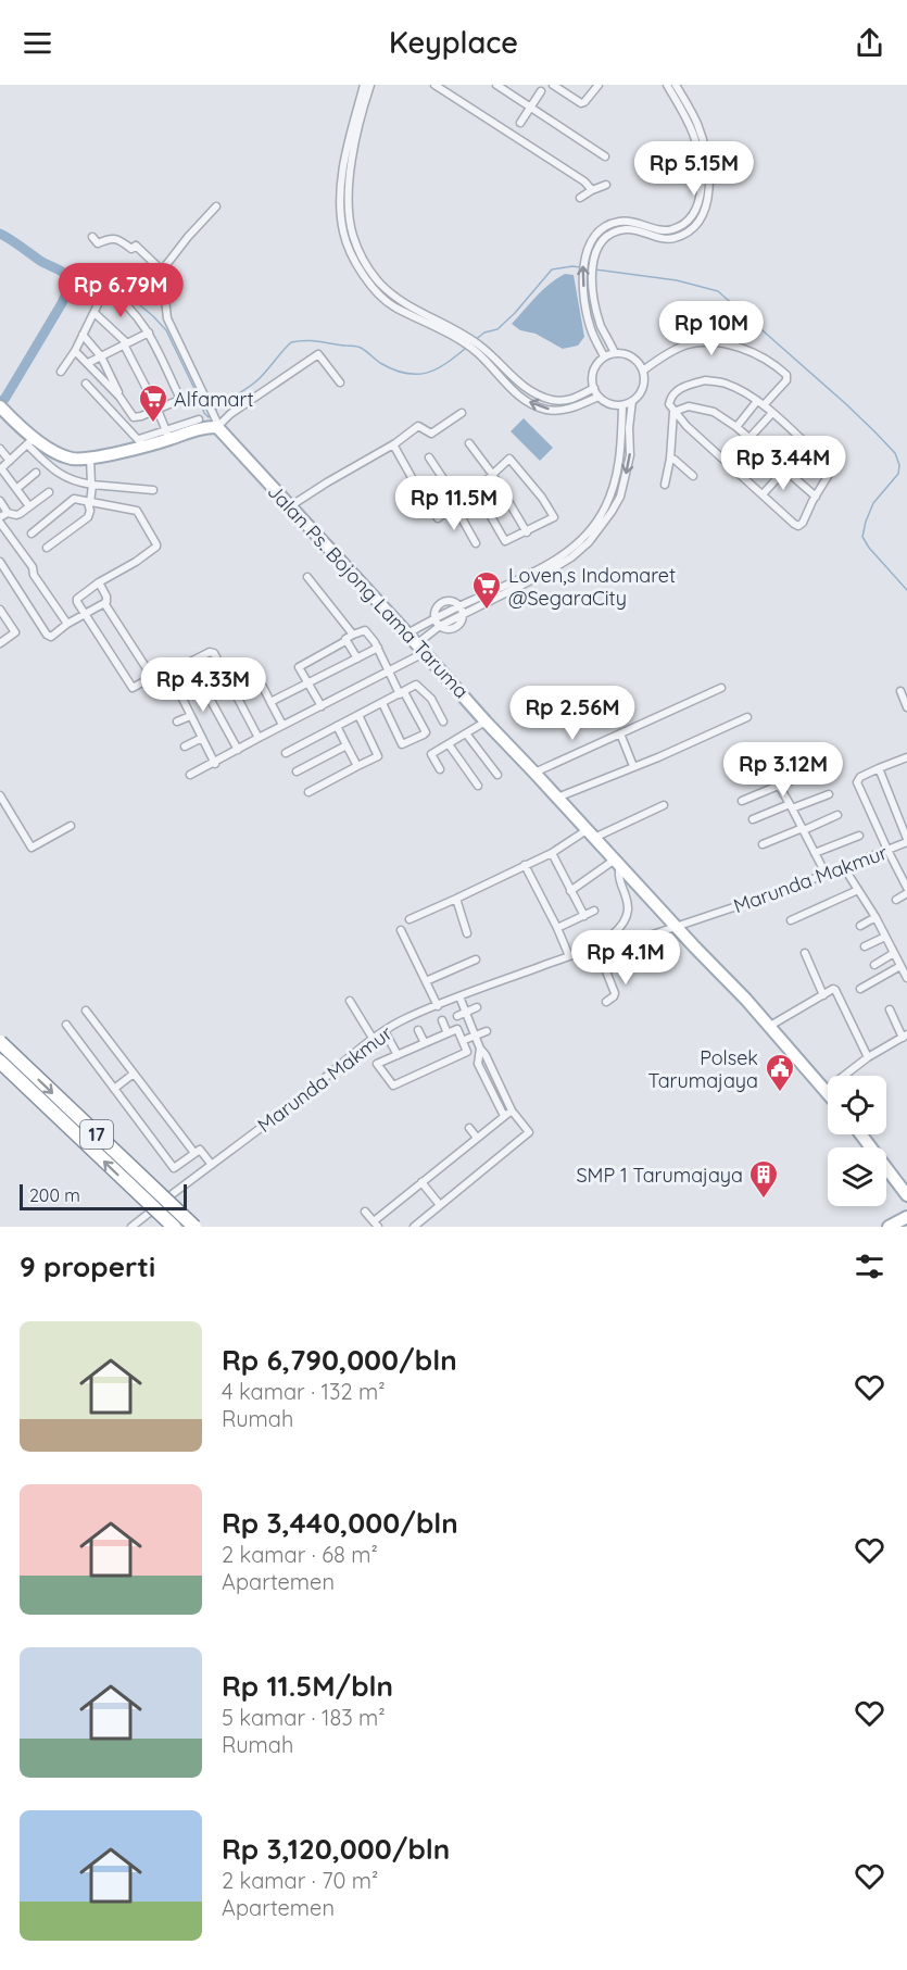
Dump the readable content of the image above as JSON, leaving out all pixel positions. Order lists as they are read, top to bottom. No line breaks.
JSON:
{"streets":{"highway":["17"],"main road":["Jalan Ps. Bojong Lama Taruma"],"street":["Marunda Makmur"]},"crossings":[["Jalan Ps. Bojong Lama Taruma","Marunda Makmur"]],"places":{"supermarket":["Alfamart","Loven,s Indomaret @SegaraCity"],"public building":["Polsek Tarumajaya"],"building":["SMP 1 Tarumajaya"]},"scale_bar":"200 m","page":{"header":"Keyplace","price":["Rp 5.15M","Rp 6.79M","Rp 10M","Rp 3.44M","Rp 11.5M","Rp 4.33M","Rp 2.56M","Rp 3.12M","Rp 4.1M"],"scale":"200 m","heading":"9 properti","list":[{"name":"Rp 6,790,000/bln","note":"4 kamar · 132 m² · Rumah"},{"name":"Rp 3,440,000/bln","note":"2 kamar · 68 m² · Apartemen"},{"name":"Rp 11.5M/bln","note":"5 kamar · 183 m² · Rumah"},{"name":"Rp 3,120,000/bln","note":"2 kamar · 70 m² · Apartemen"}]}}
